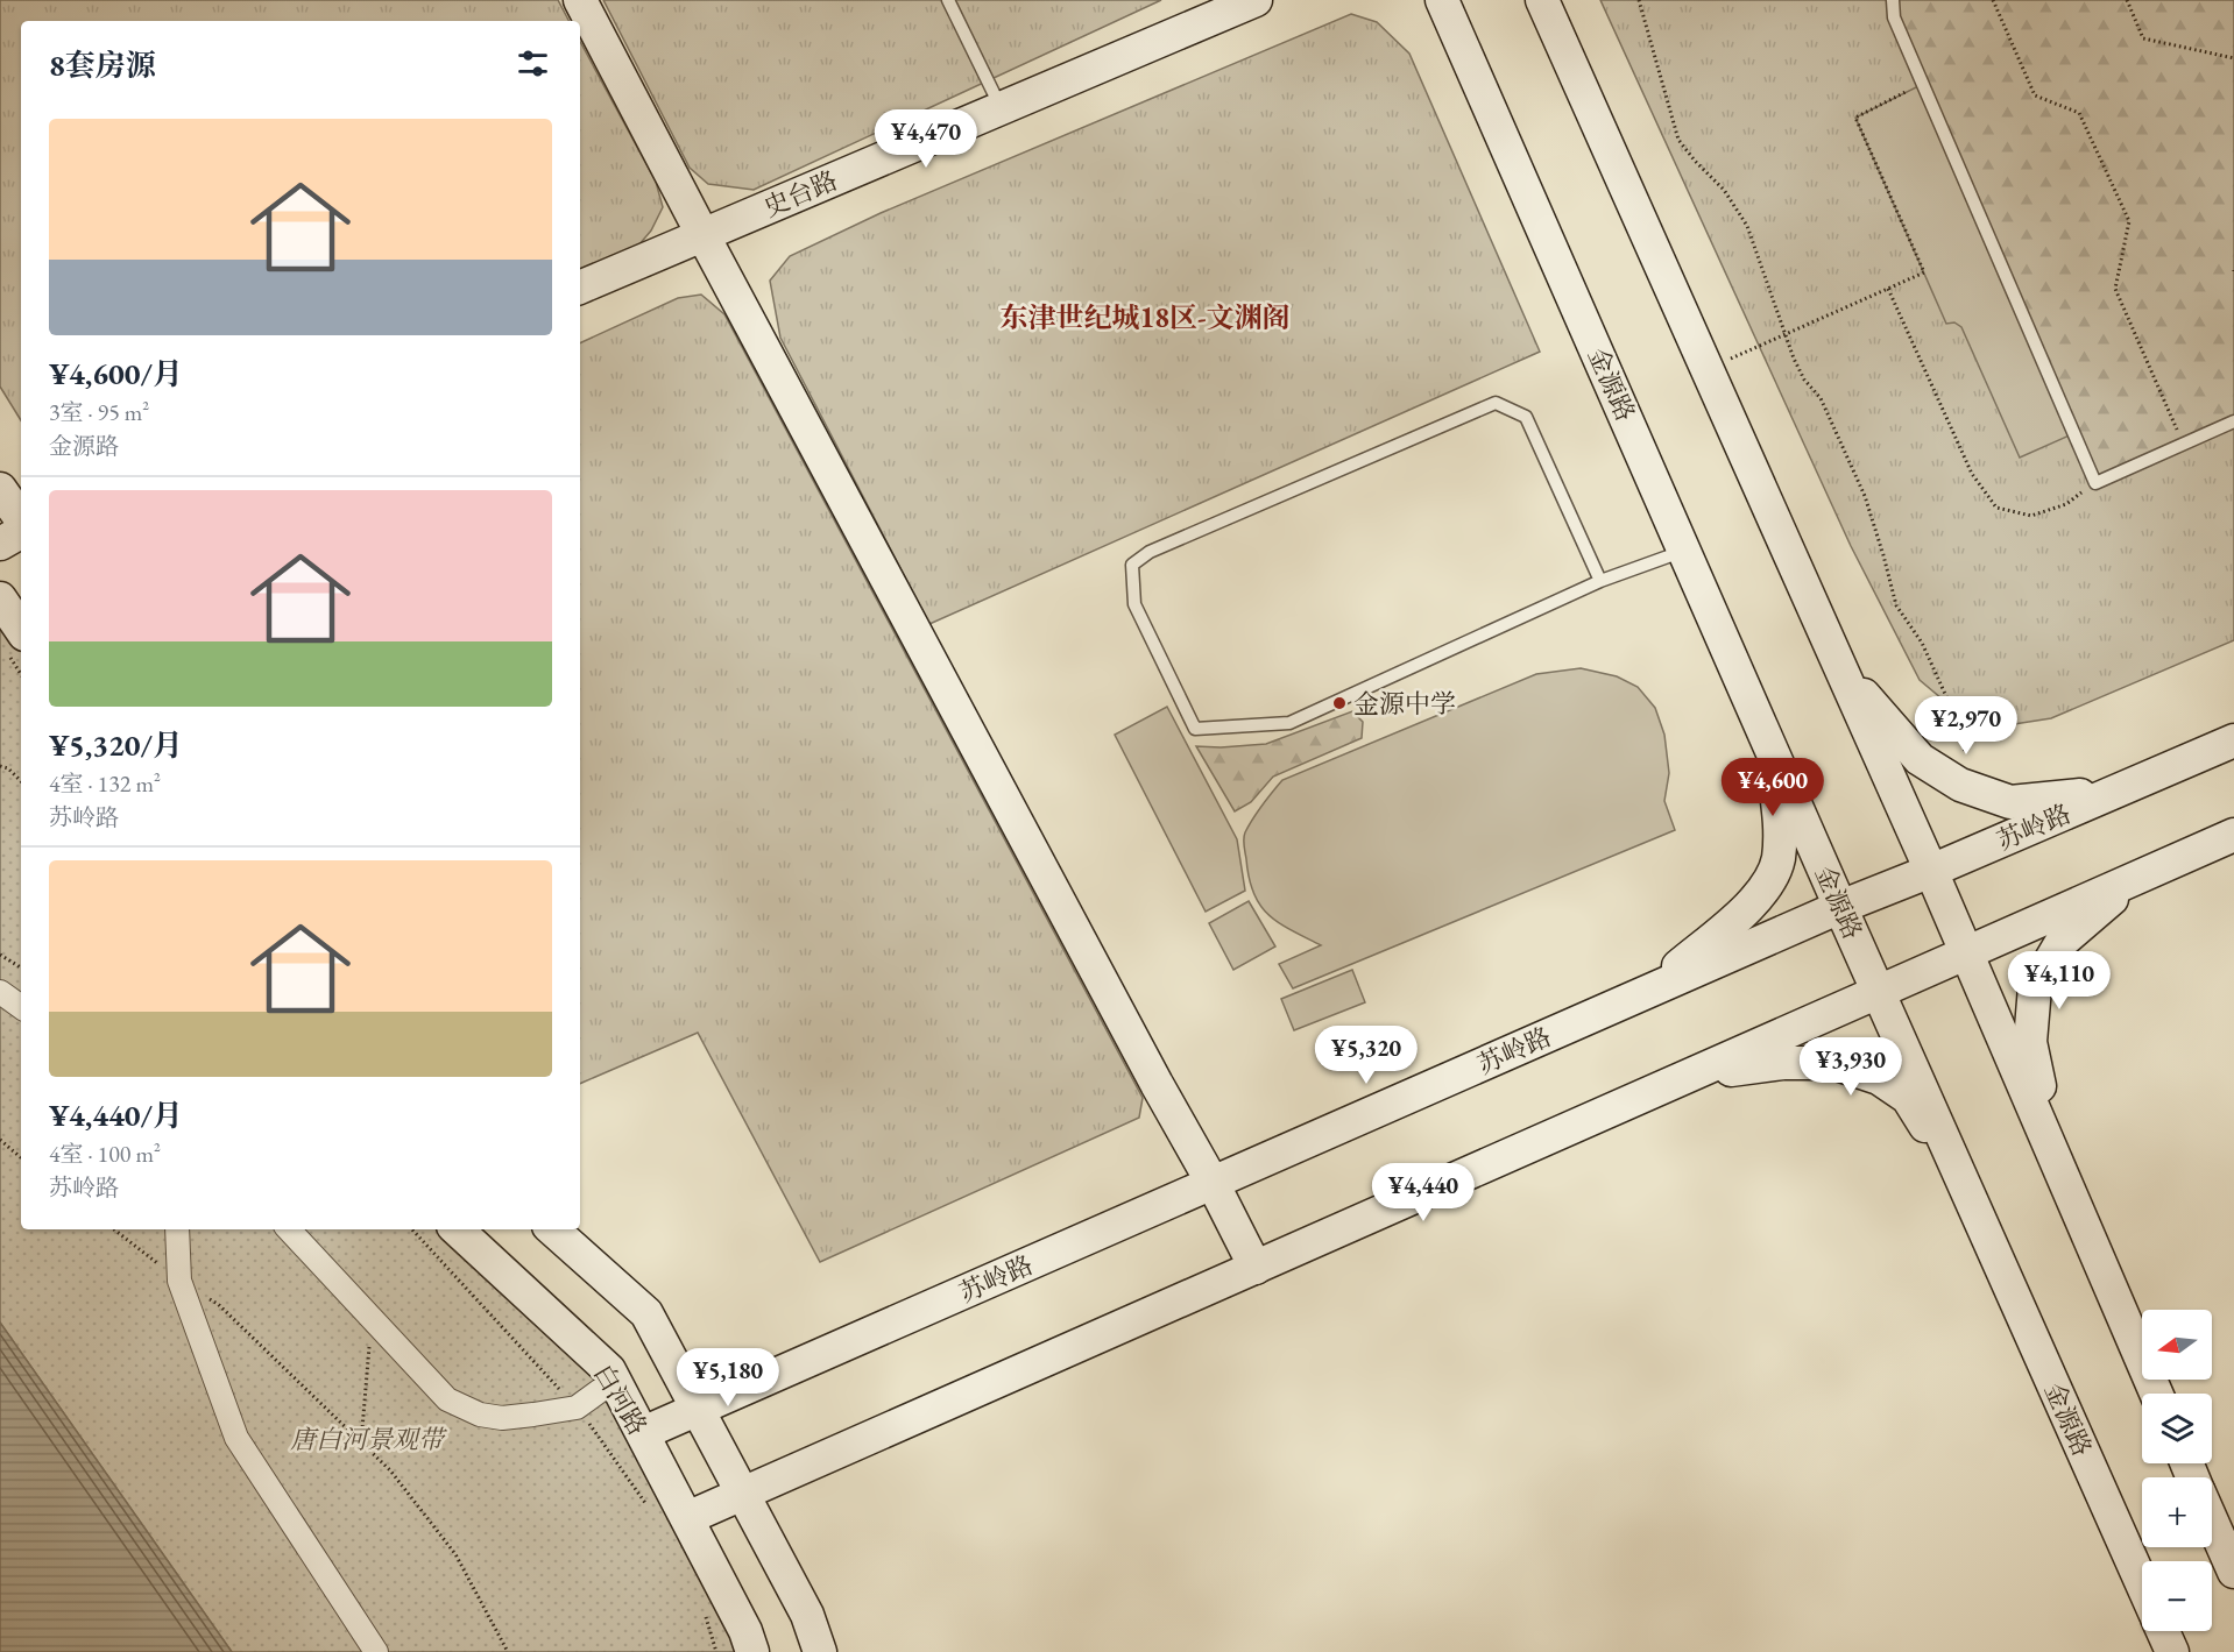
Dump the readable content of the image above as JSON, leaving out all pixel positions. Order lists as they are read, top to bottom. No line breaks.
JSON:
{"streets":{"main road":["史台路","金源路","苏岭路","白河路"]},"crossings":[["金源路","苏岭路"],["苏岭路","白河路"]],"districts":["东津世纪城18区-文渊阁"],"parks":["唐白河景观带"],"places":["金源中学"],"north":"left","page":{"heading":"8套房源","list":[{"name":"¥4,600/月","note":"3室 · 95 m² · 金源路"},{"name":"¥5,320/月","note":"4室 · 132 m² · 苏岭路"},{"name":"¥4,440/月","note":"4室 · 100 m² · 苏岭路"}],"price":["¥4,470","¥2,970","¥4,600","¥4,110","¥5,320","¥3,930","¥4,440","¥5,180"],"map_buttons":["+","−"]}}
